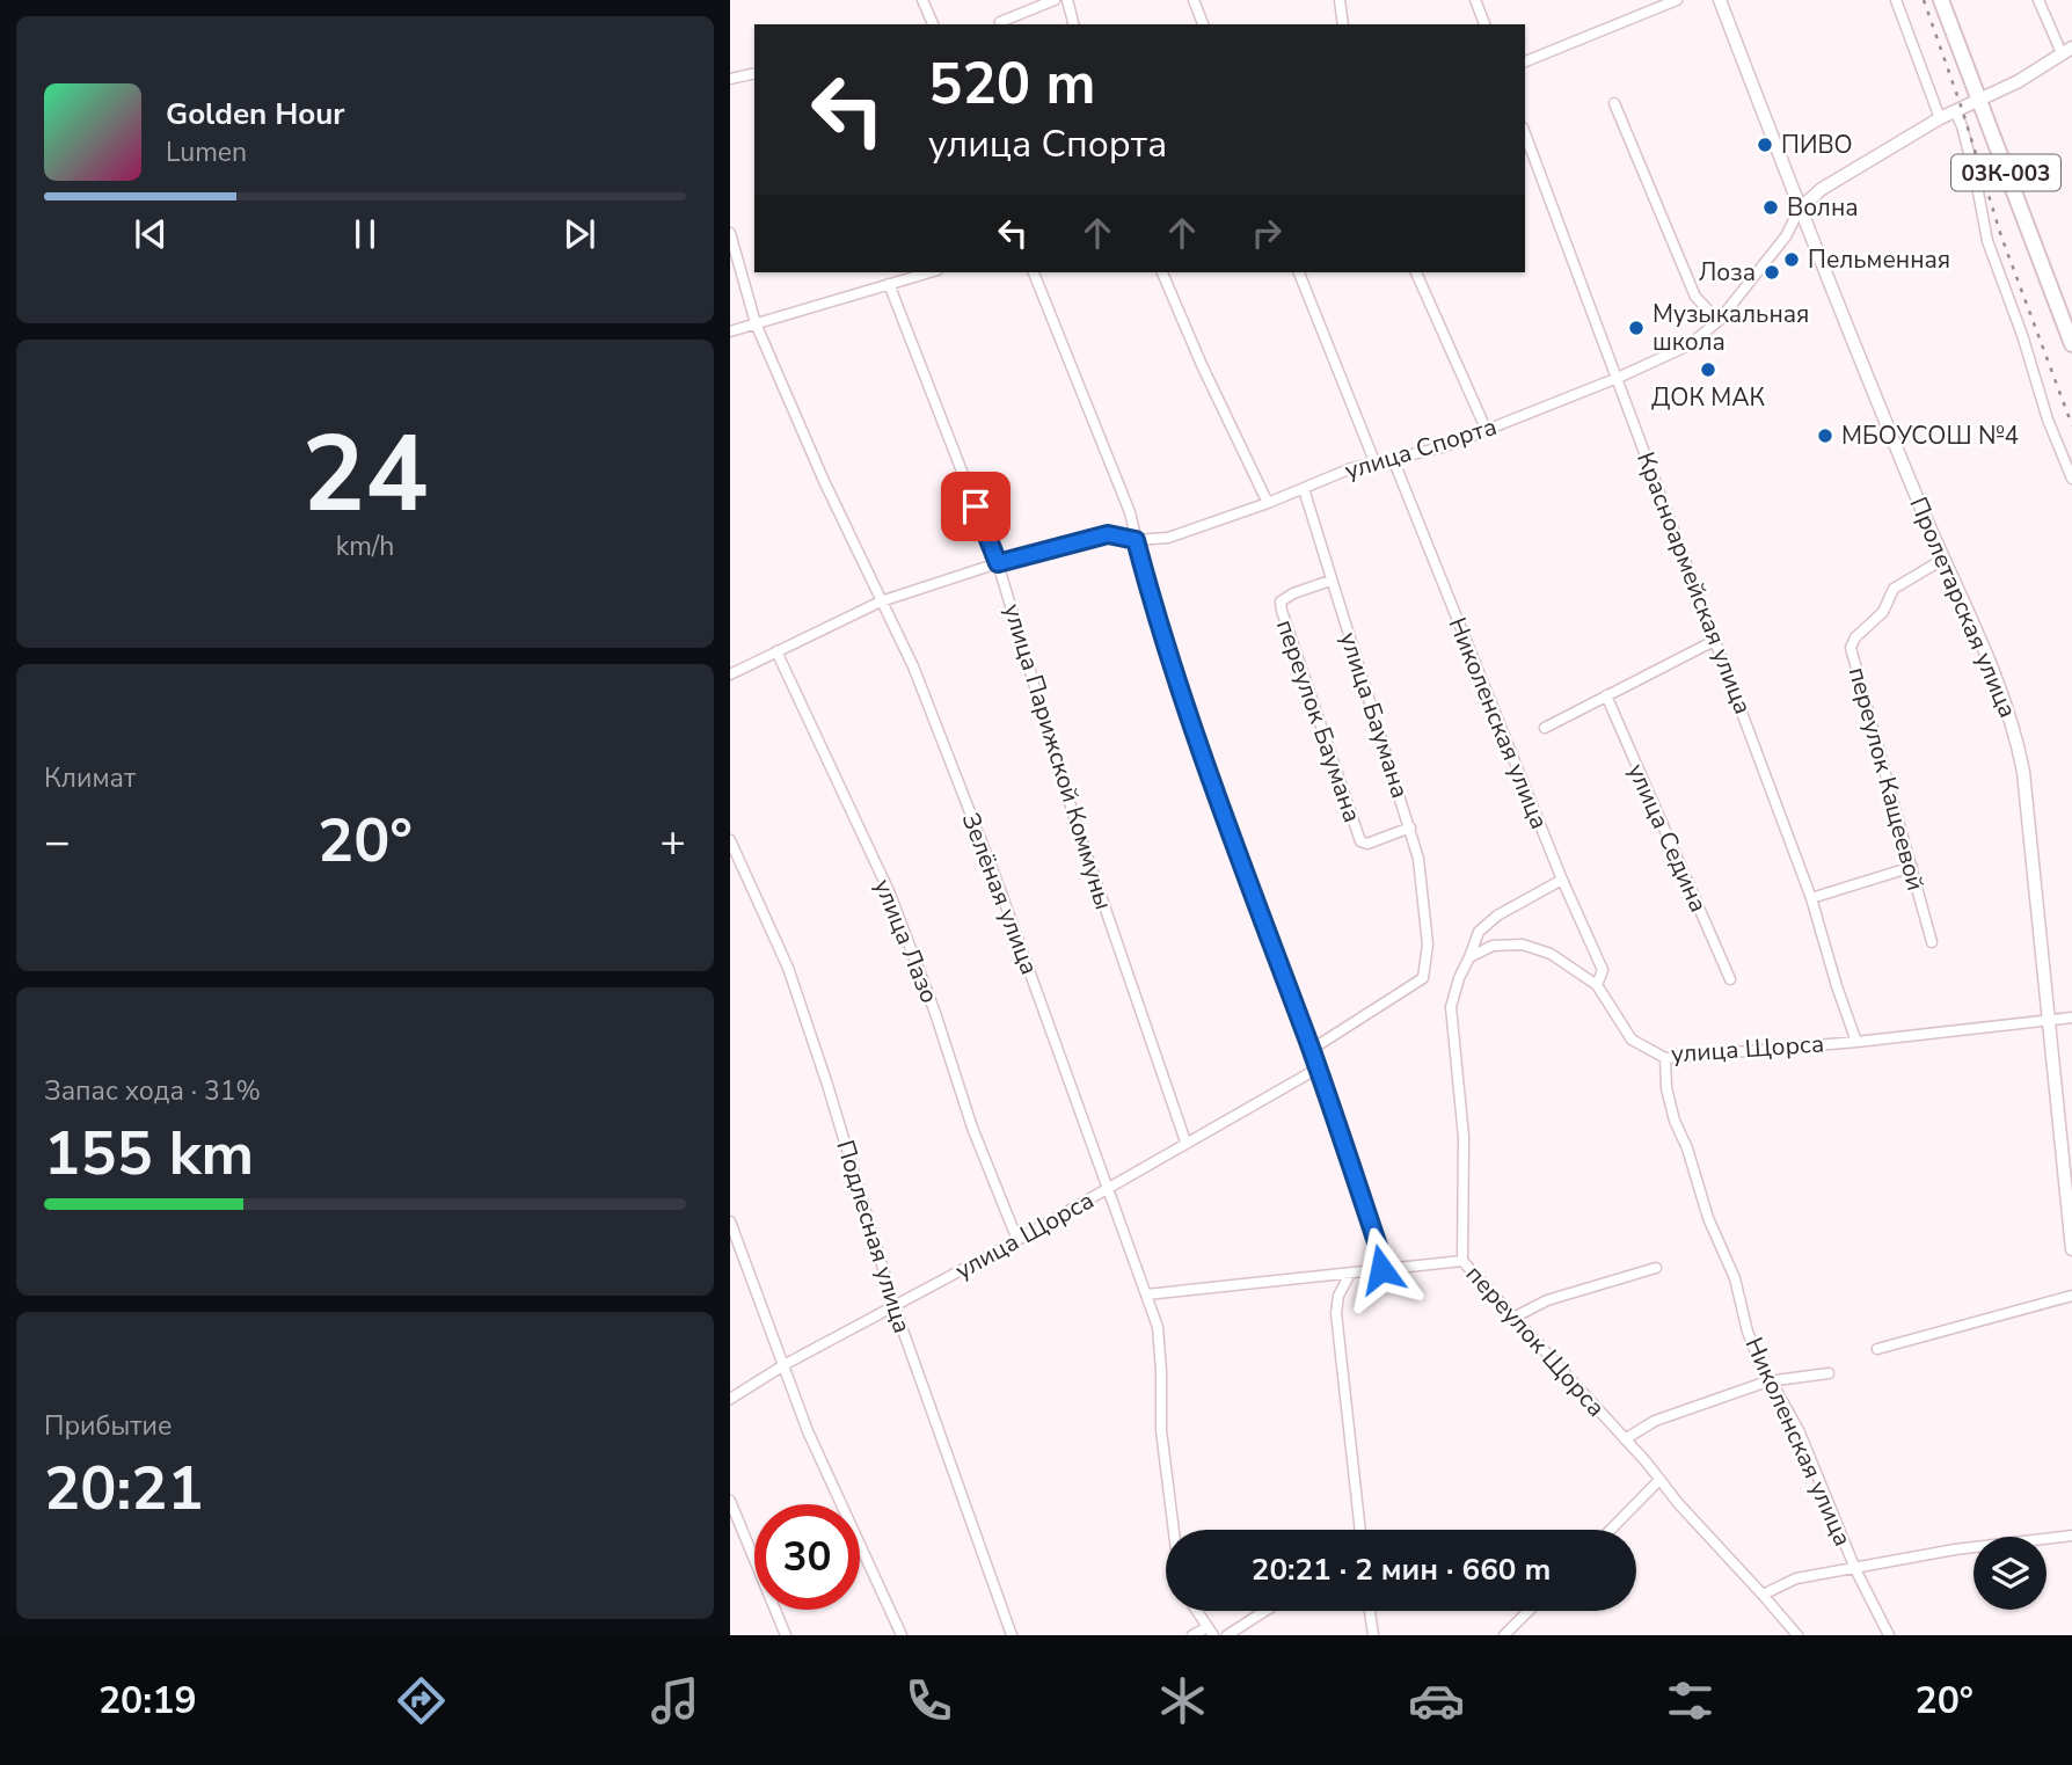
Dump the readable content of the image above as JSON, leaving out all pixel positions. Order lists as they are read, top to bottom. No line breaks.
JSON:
{"streets":{"main road":["03К-003"],"street":["улица Спорта","Красноармейская улица","Пролетарская улица","улица Баумана","переулок Баумана","Николенская улица","улица Парижской Коммуны","переулок Кащеевой","улица Седина","Зелёная улица","улица Лазо","улица Щорса","Подлесная улица","переулок Щорса"]},"crossings":[["03К-003","улица Спорта"],["улица Спорта","Красноармейская улица"],["улица Спорта","Пролетарская улица"],["улица Спорта","улица Баумана"],["улица Спорта","Николенская улица"],["улица Спорта","улица Парижской Коммуны"],["улица Спорта","Зелёная улица"],["улица Спорта","улица Лазо"],["Красноармейская улица","улица Щорса"],["Пролетарская улица","переулок Кащеевой"],["Пролетарская улица","улица Щорса"],["улица Баумана","переулок Баумана"],["Николенская улица","улица Щорса"],["улица Парижской Коммуны","улица Щорса"],["Зелёная улица","улица Щорса"],["улица Лазо","улица Щорса"],["улица Щорса","Подлесная улица"],["улица Щорса","переулок Щорса"]],"places":["ПИВО","Волна","Пельменная","Лоза","Музыкальная школа","ДОК МАК","МБОУСОШ №4"],"page":{"turn":["520 m","улица Спорта"],"song":["Golden Hour","Lumen"],"tile":[["24","km/h"],"Климат",["Запас хода · 31%","155 km"],["Прибытие","20:21"]],"heat":["−","20°","+"],"limit":"30","trip":"20:21 · 2 мин · 660 m","tabs":["20:19","20°"]}}
